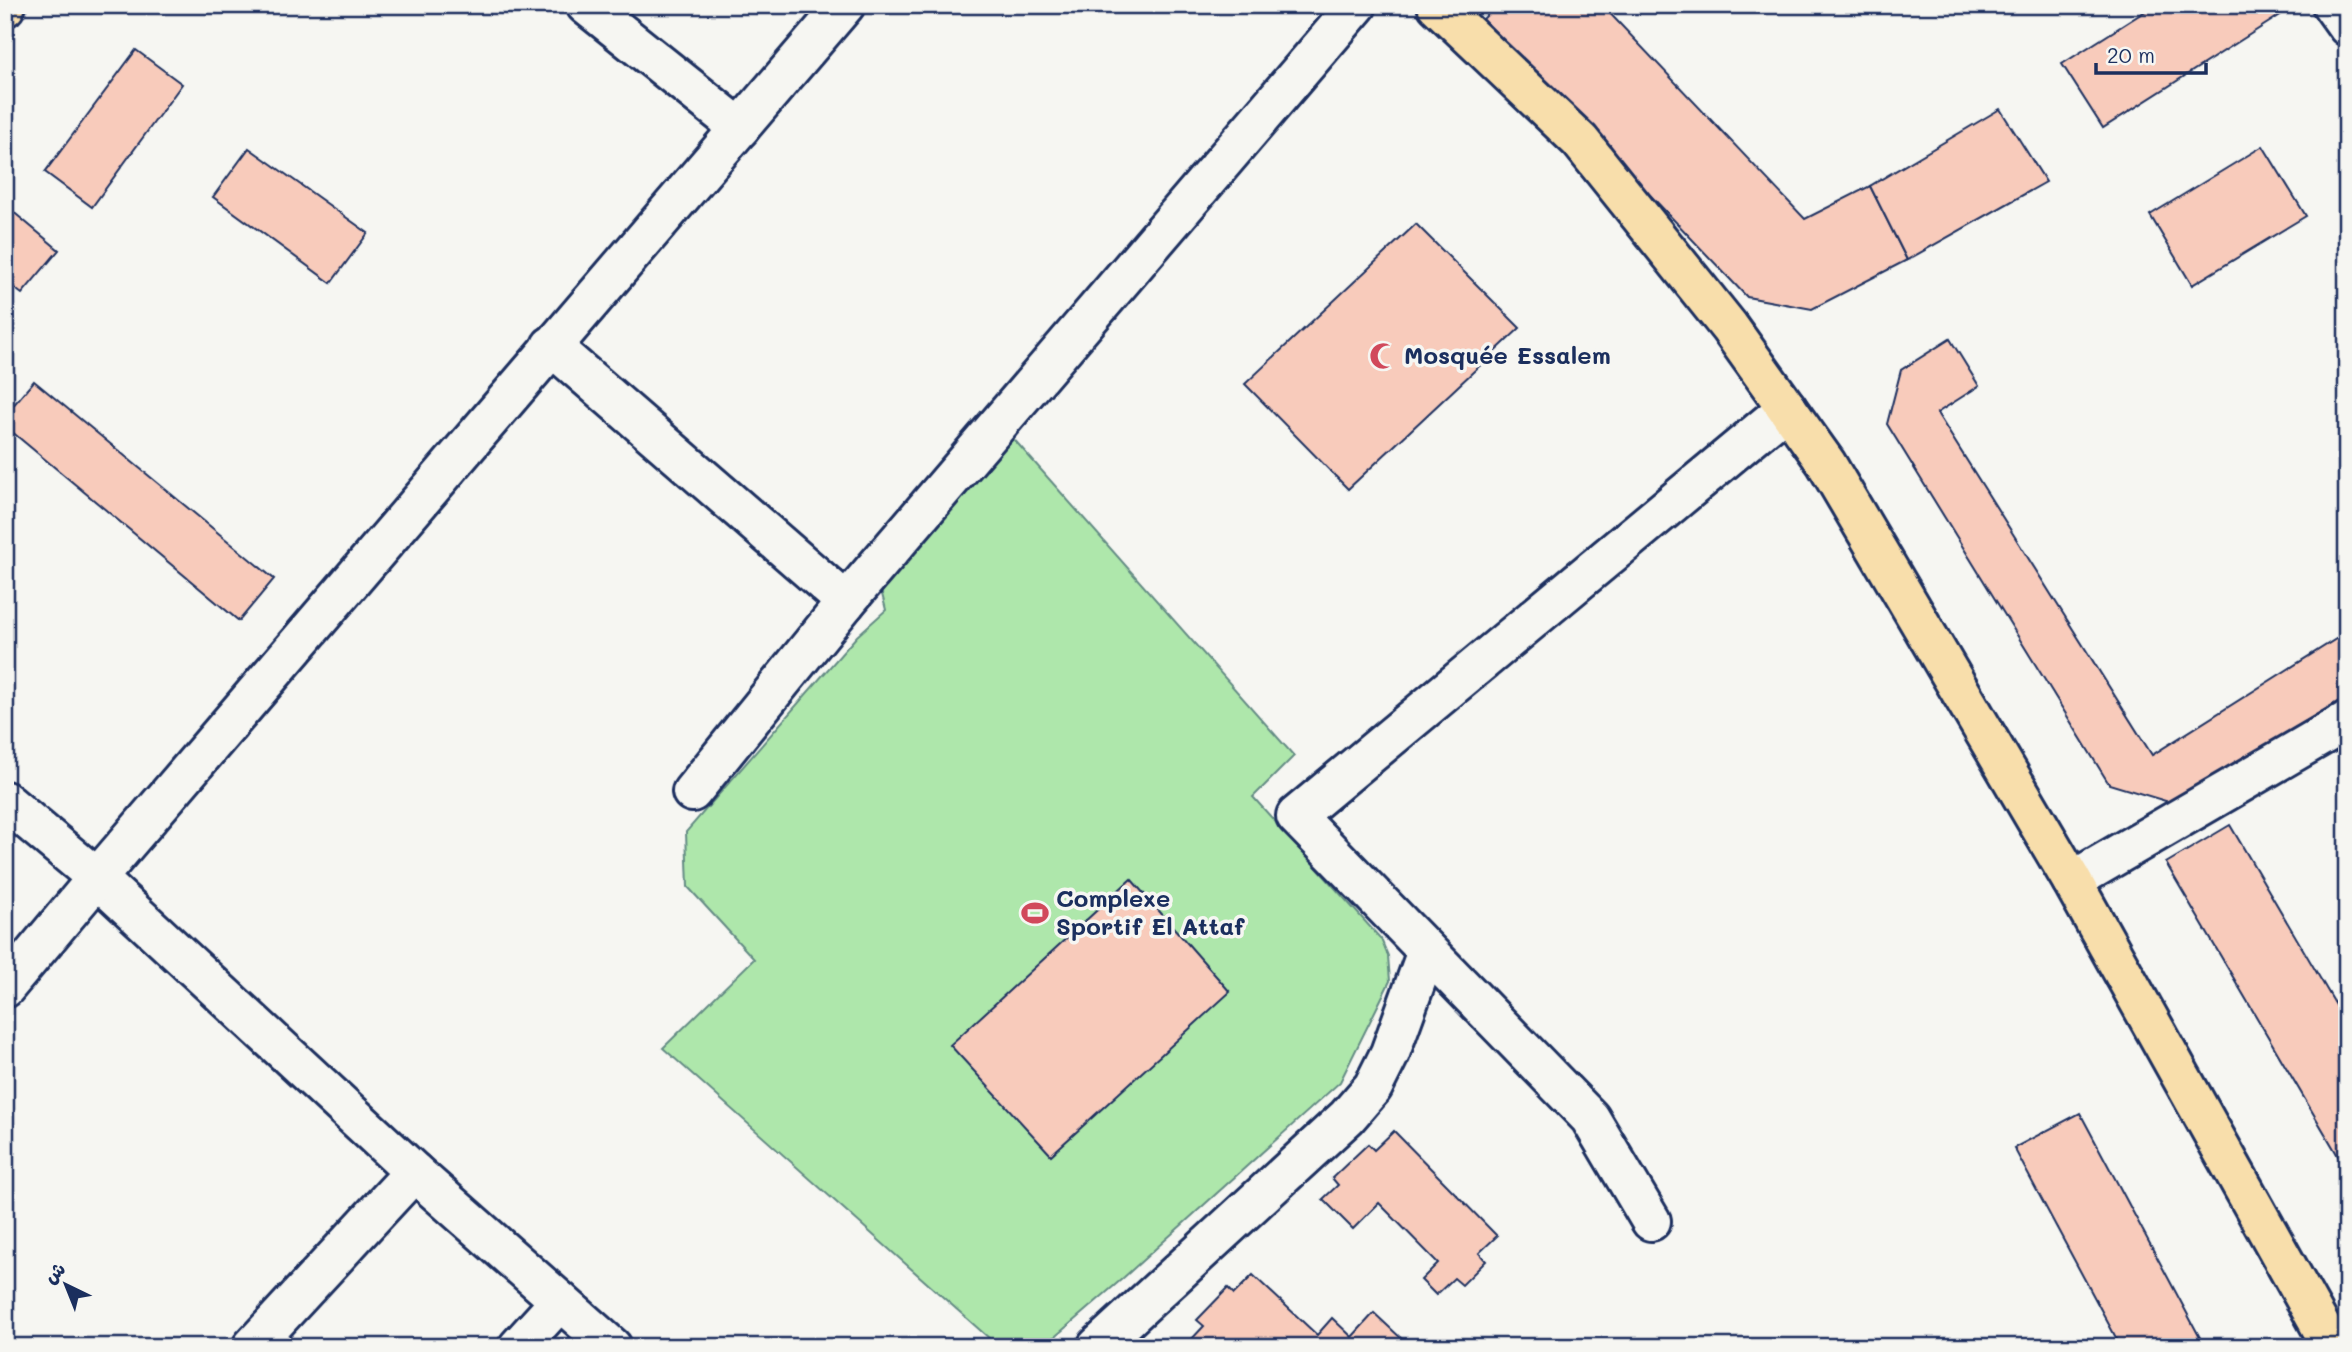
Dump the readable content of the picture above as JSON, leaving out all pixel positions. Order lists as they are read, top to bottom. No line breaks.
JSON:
{"places":{"mosque":["Mosquée Essalem"],"sports":["Complexe Sportif El Attaf"]},"scale_bar":"20 m","north":"top left"}
